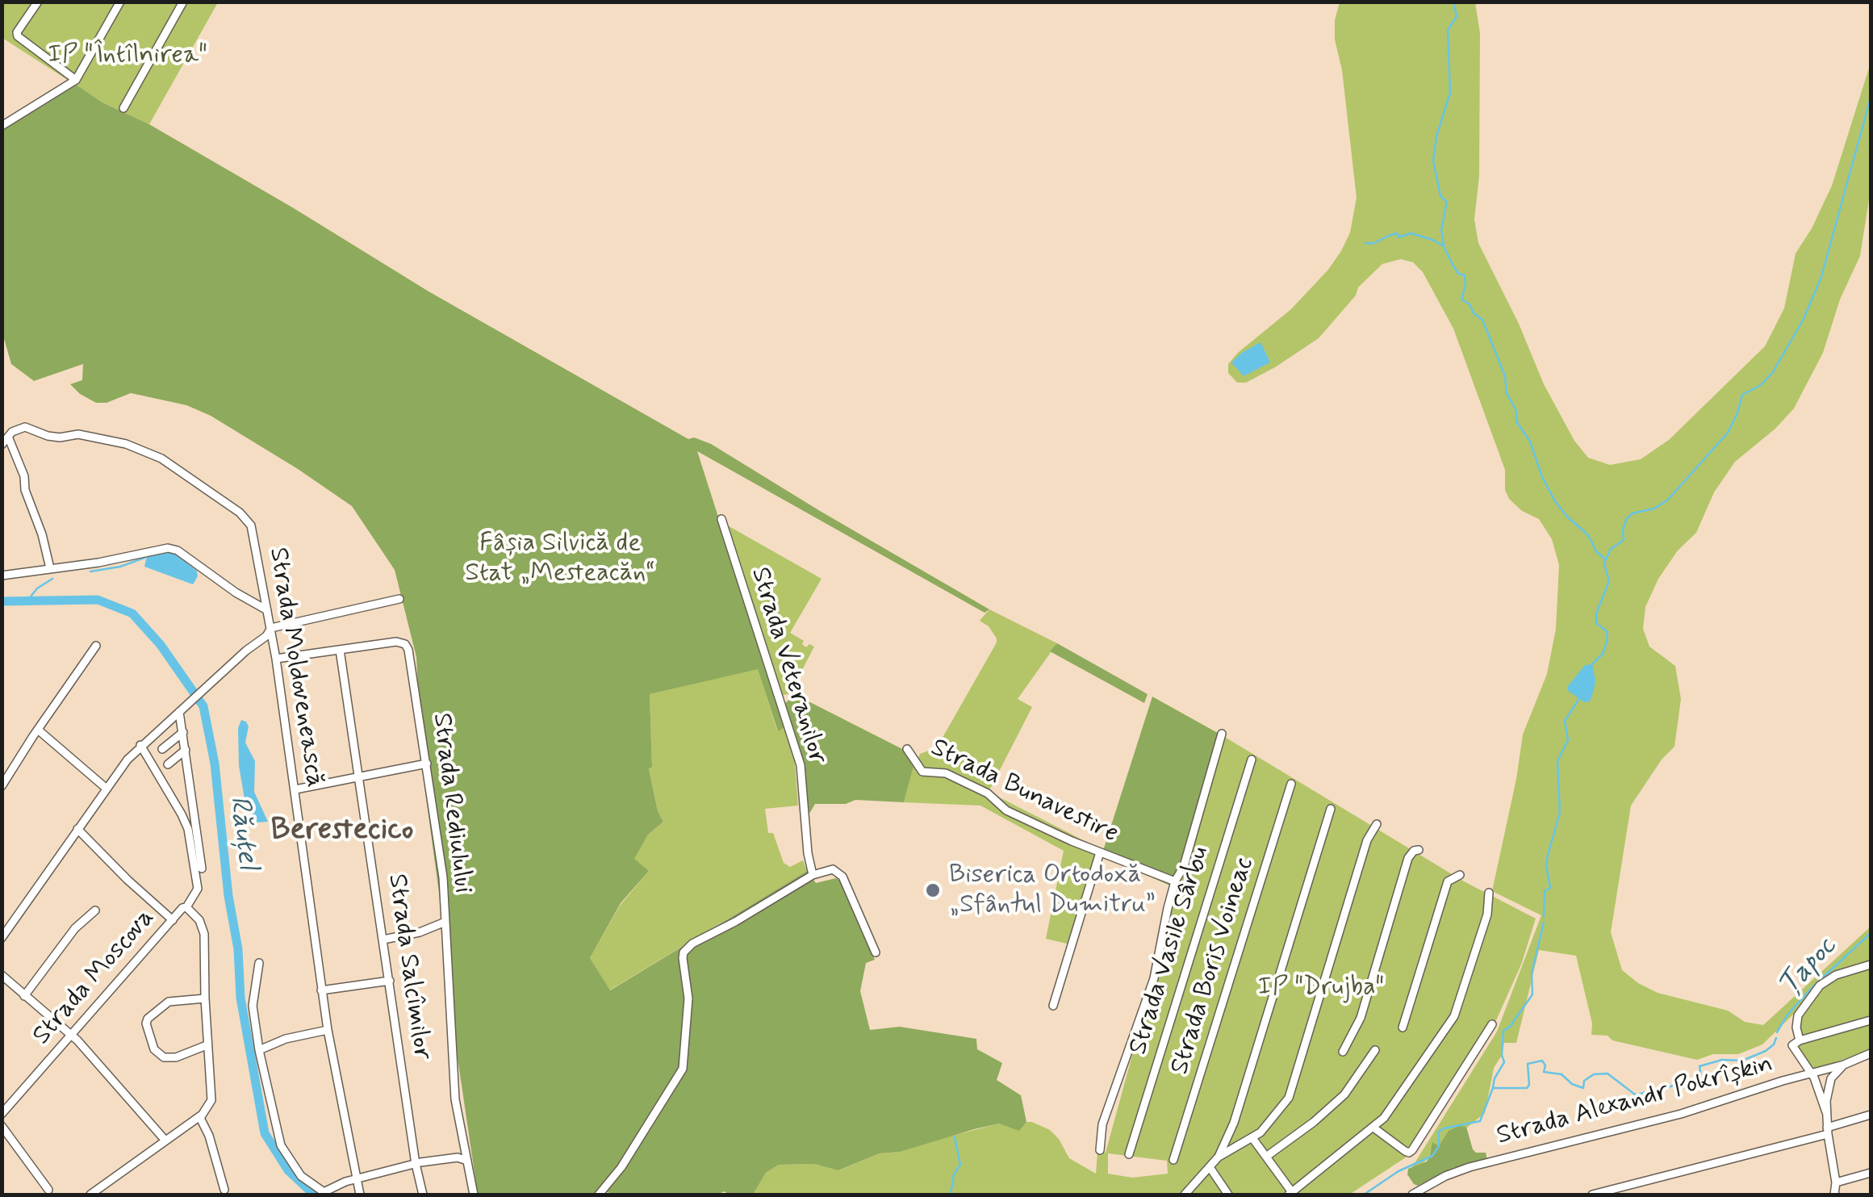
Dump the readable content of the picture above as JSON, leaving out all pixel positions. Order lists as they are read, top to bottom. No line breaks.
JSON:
{"streets":{"street":["Strada Veteranilor","Strada Moldovenească","Strada Bunavestire","Strada Rediulului","Strada Vasile Sârbu","Strada Boris Voineac","Strada Salcîmilor","Strada Moscova","Strada Alexandr Pokrîșkin"]},"crossings":[["Strada Moldovenească","Strada Rediulului"],["Strada Rediulului","Strada Salcîmilor"]],"districts":["Berestecico"],"water":["Răuțel","Țapoc"],"parks":["IP \"Întîlnirea\"","Fâșia Silvică de Stat „Mesteacăn“","IP \"Drujba\""],"places":["Biserica Ortodoxă „Sfântul Dumitru”"]}
